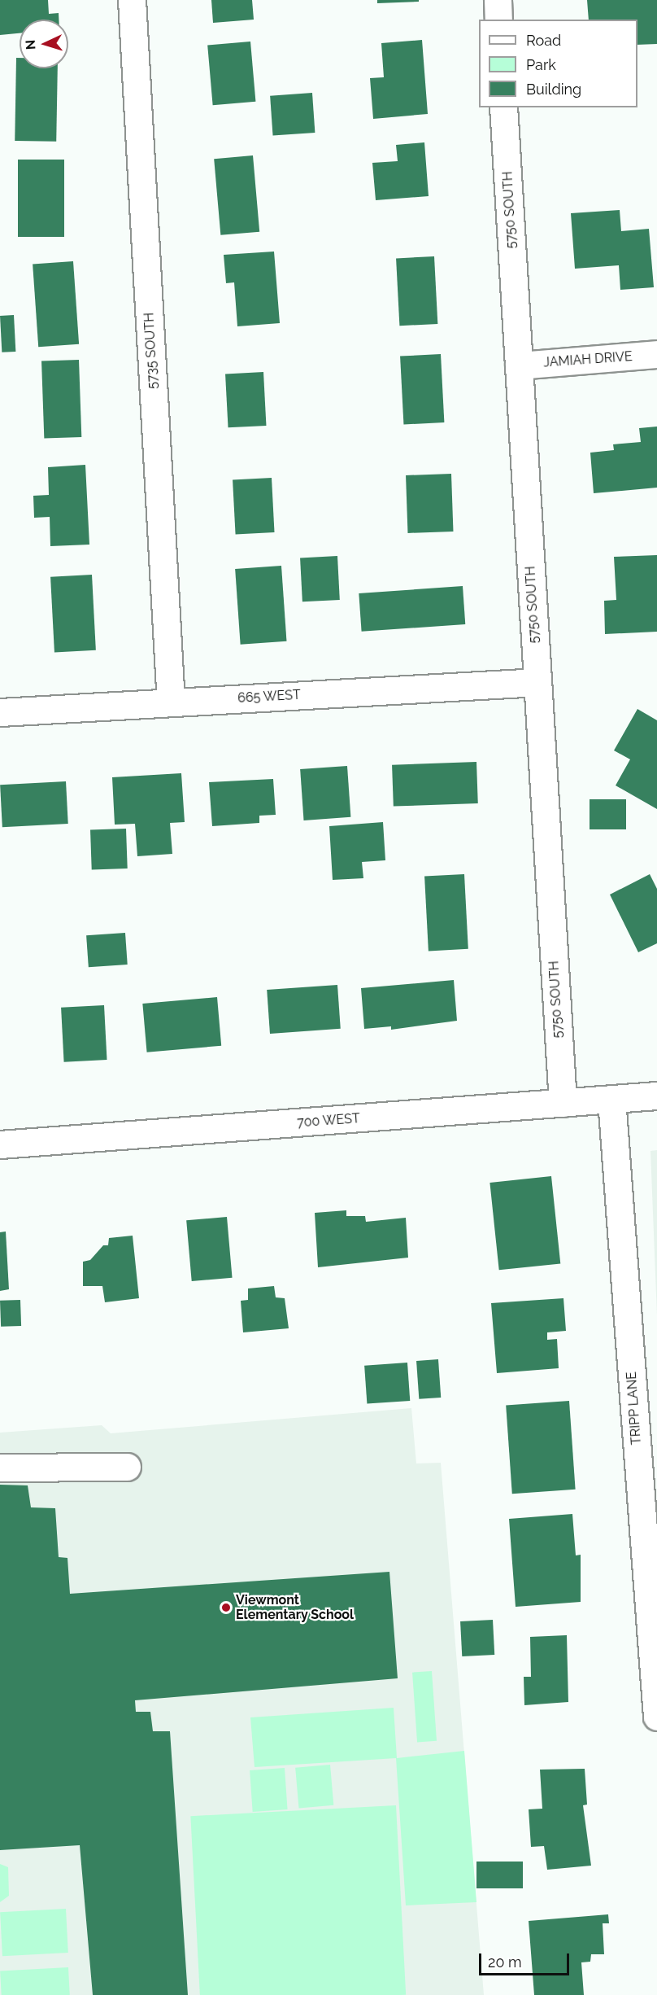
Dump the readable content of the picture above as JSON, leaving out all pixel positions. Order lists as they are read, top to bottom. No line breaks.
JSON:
{"streets":{"street":["5750 SOUTH","5735 SOUTH","JAMIAH DRIVE","665 WEST","700 WEST","TRIPP LANE"]},"crossings":[["5750 SOUTH","JAMIAH DRIVE"],["5750 SOUTH","665 WEST"],["5750 SOUTH","700 WEST"],["5735 SOUTH","665 WEST"],["700 WEST","TRIPP LANE"]],"places":["Viewmont Elementary School"],"legend":["Road","Park","Building"],"scale_bar":"20 m","north":"left"}
